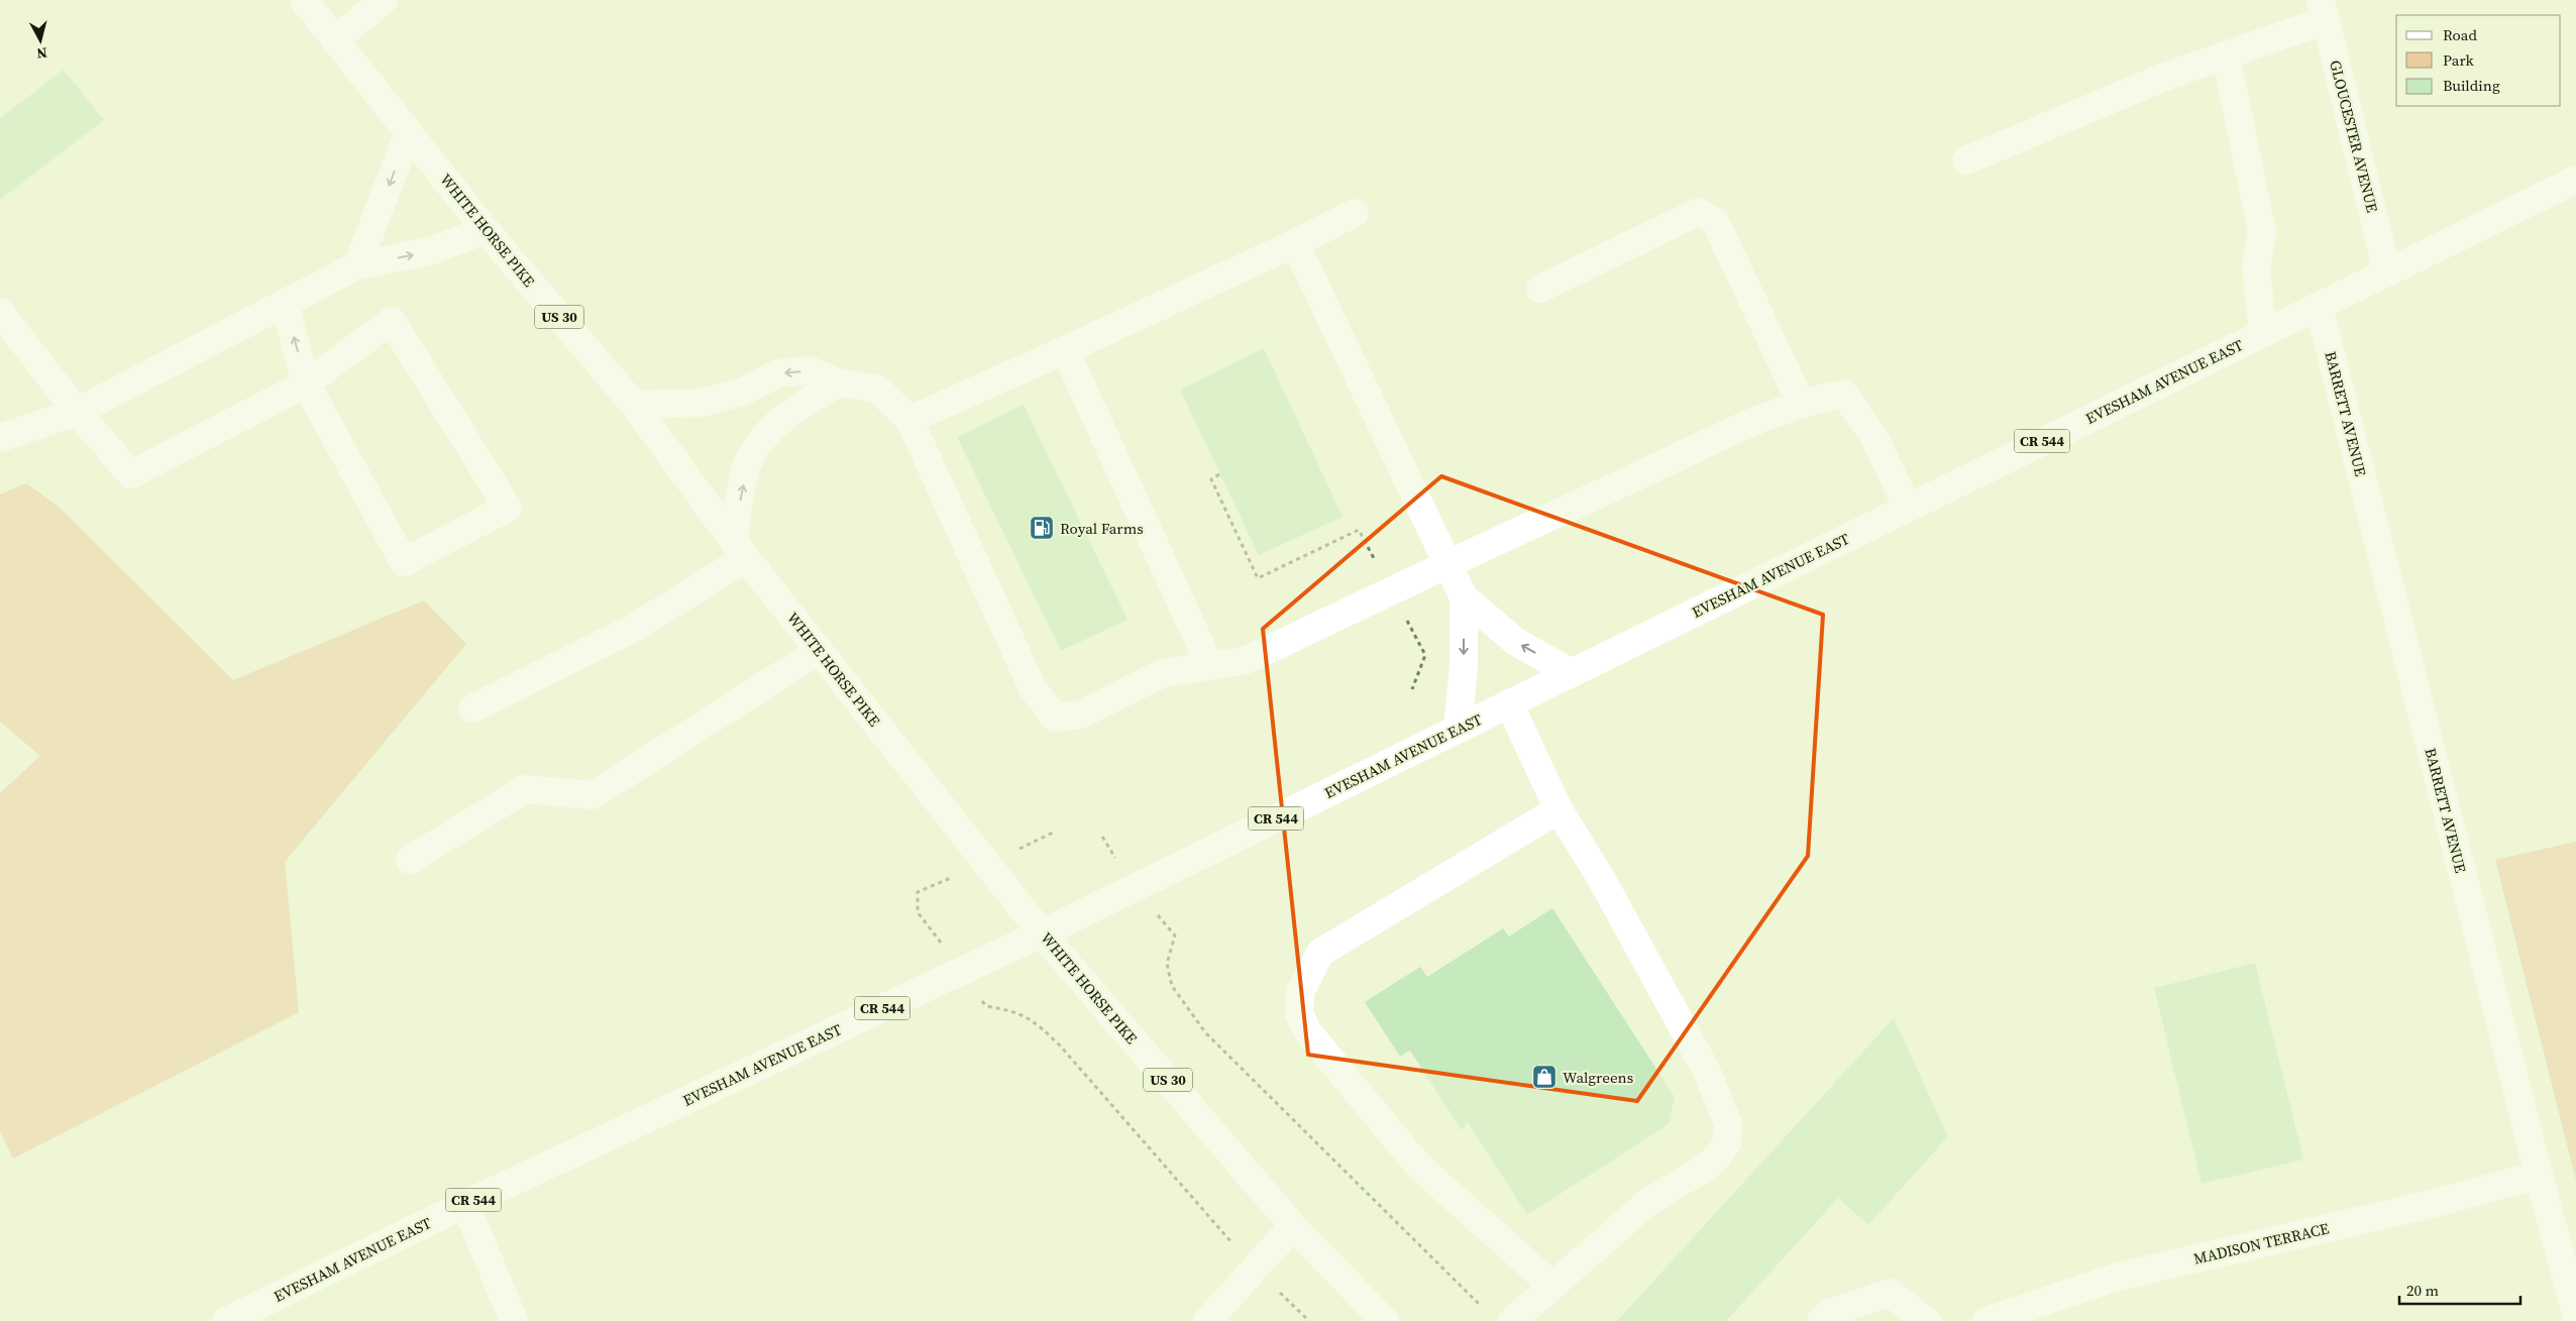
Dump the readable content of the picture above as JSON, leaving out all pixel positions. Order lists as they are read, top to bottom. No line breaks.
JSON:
{"streets":{"main road":["GLOUCESTER AVENUE","WHITE HORSE PIKE","US 30","EVESHAM AVENUE EAST","BARRETT AVENUE","CR 544","MADISON TERRACE"]},"crossings":[["GLOUCESTER AVENUE","EVESHAM AVENUE EAST"],["WHITE HORSE PIKE","EVESHAM AVENUE EAST"],["EVESHAM AVENUE EAST","BARRETT AVENUE"],["BARRETT AVENUE","MADISON TERRACE"]],"places":{"fuel station":["Royal Farms"],"shop":["Walgreens"]},"legend":["Road","Park","Building"],"scale_bar":"20 m","north":"bottom"}
